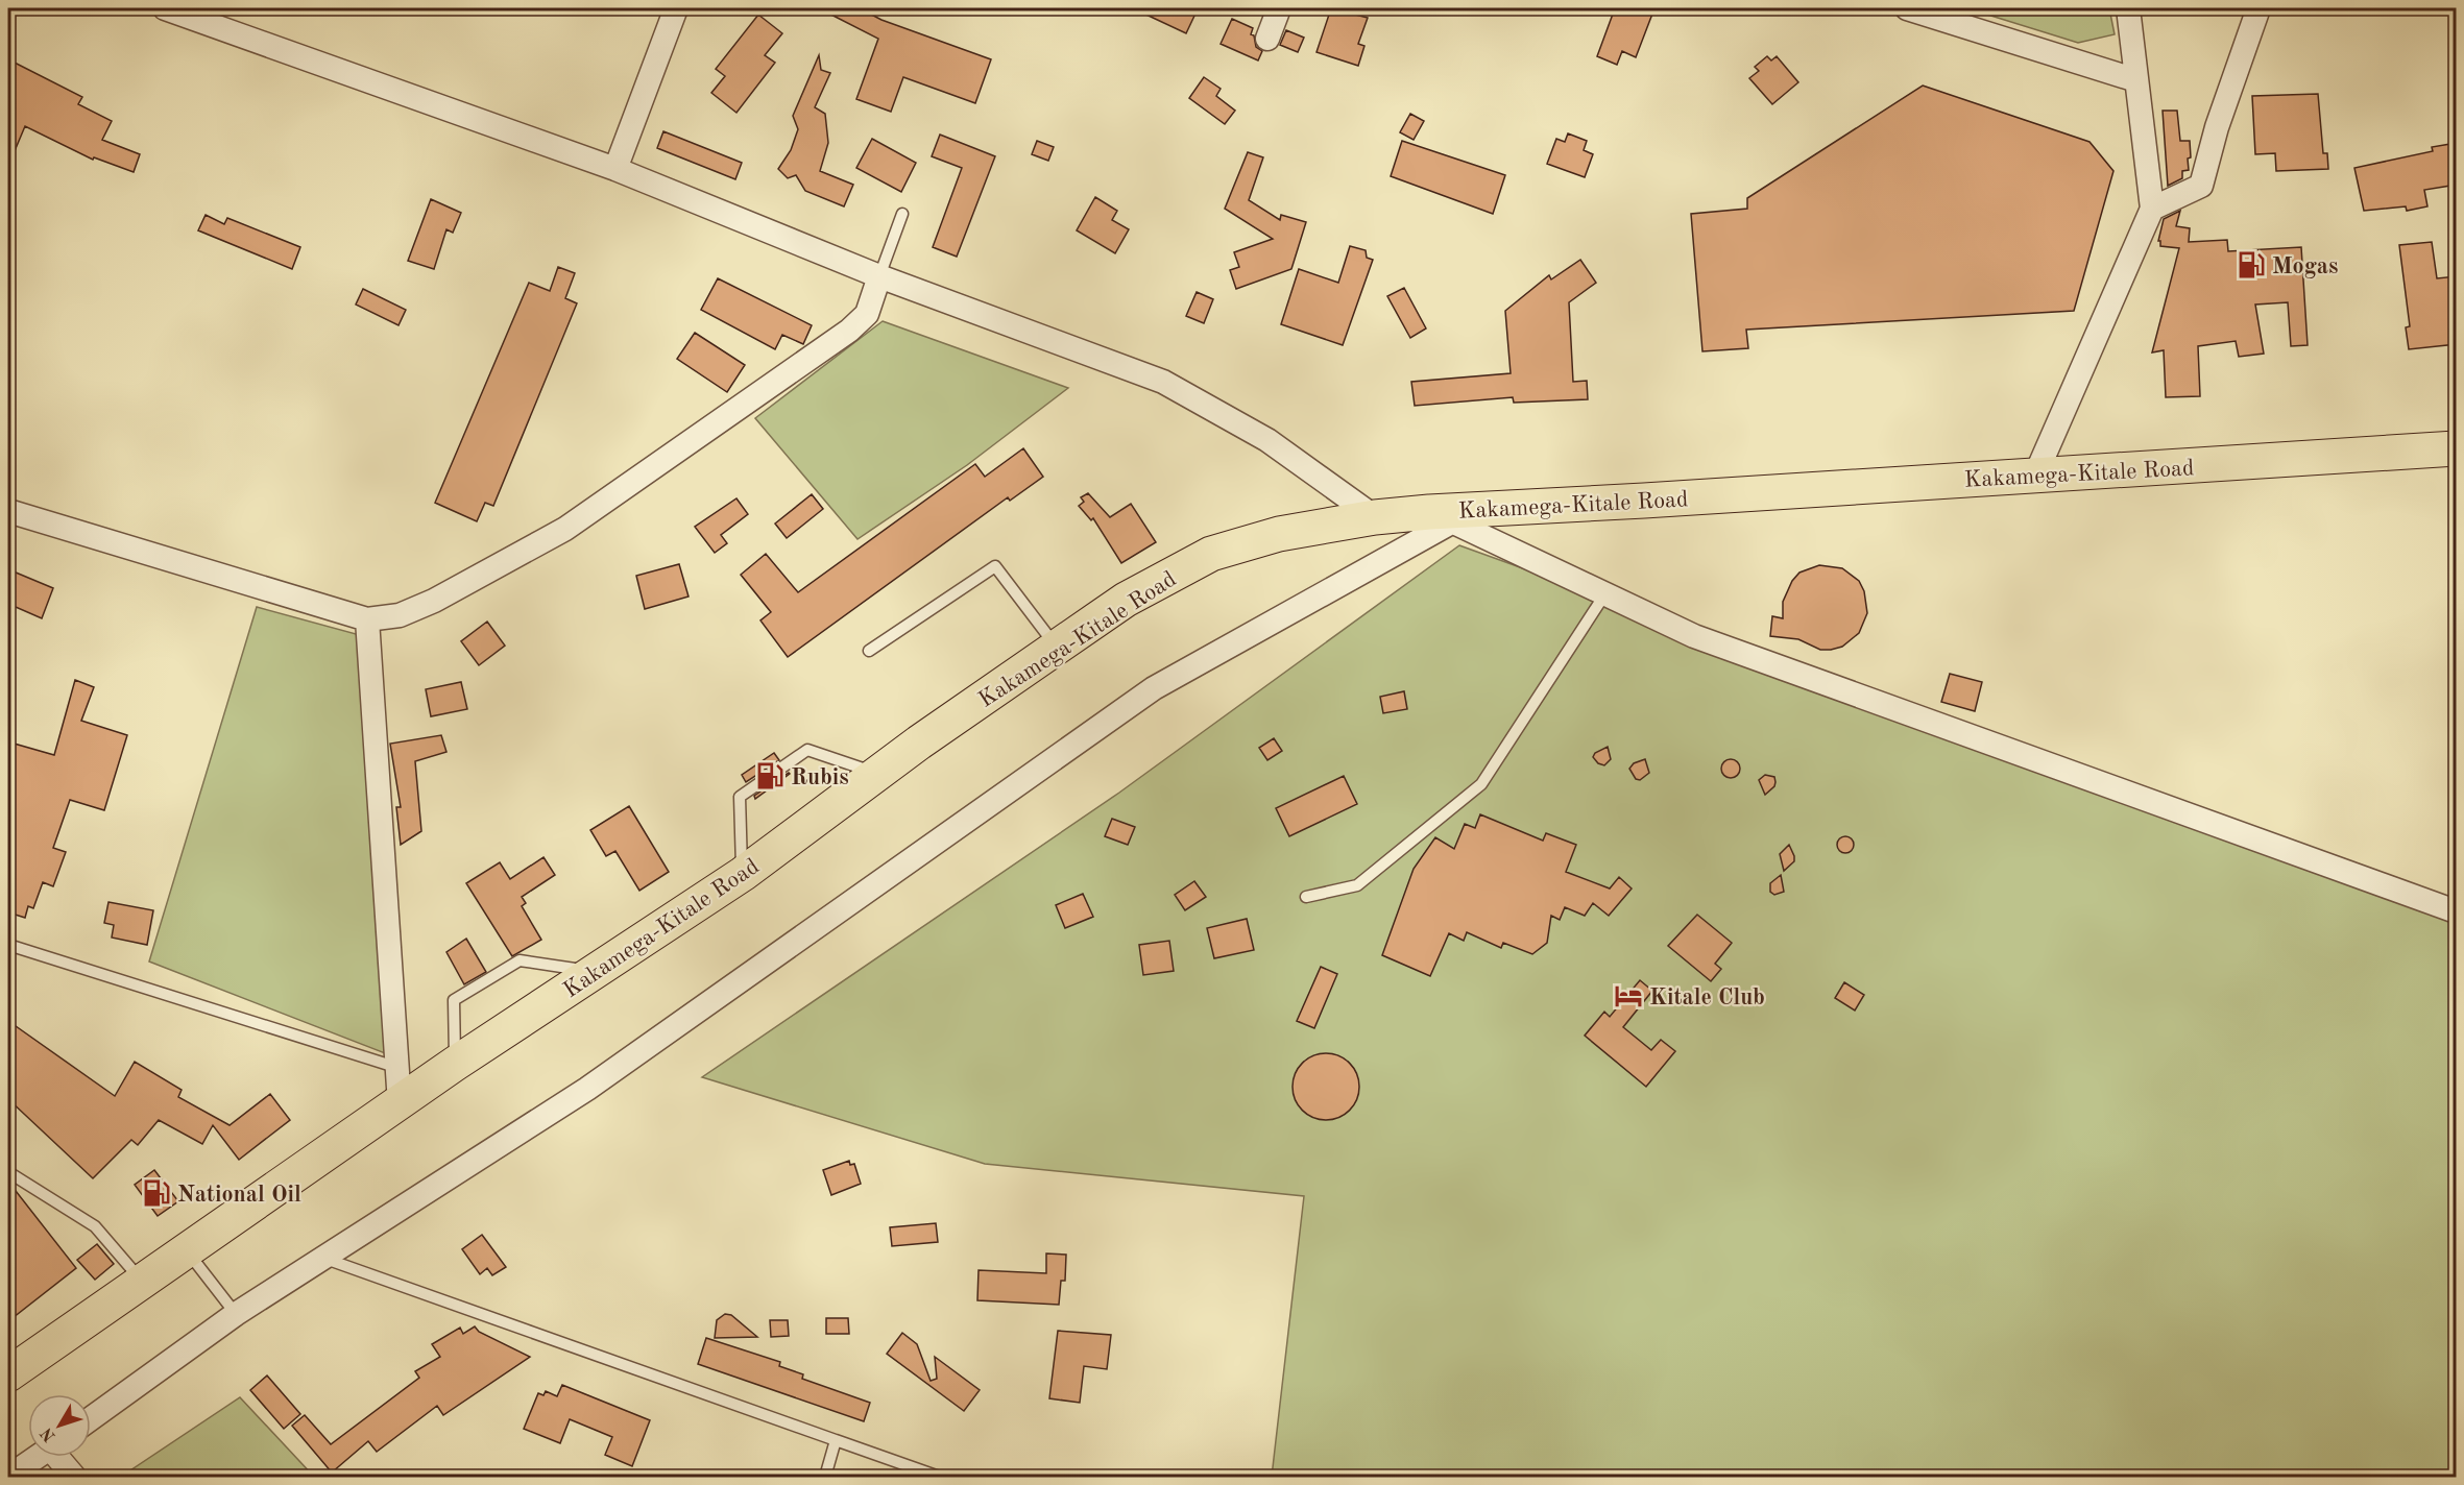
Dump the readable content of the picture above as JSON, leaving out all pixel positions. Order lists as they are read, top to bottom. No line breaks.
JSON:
{"streets":{"highway":["Kakamega-Kitale Road"]},"places":{"fuel station":["Mogas","Rubis","National Oil"],"hotel":["Kitale Club"]},"north":"bottom left"}
